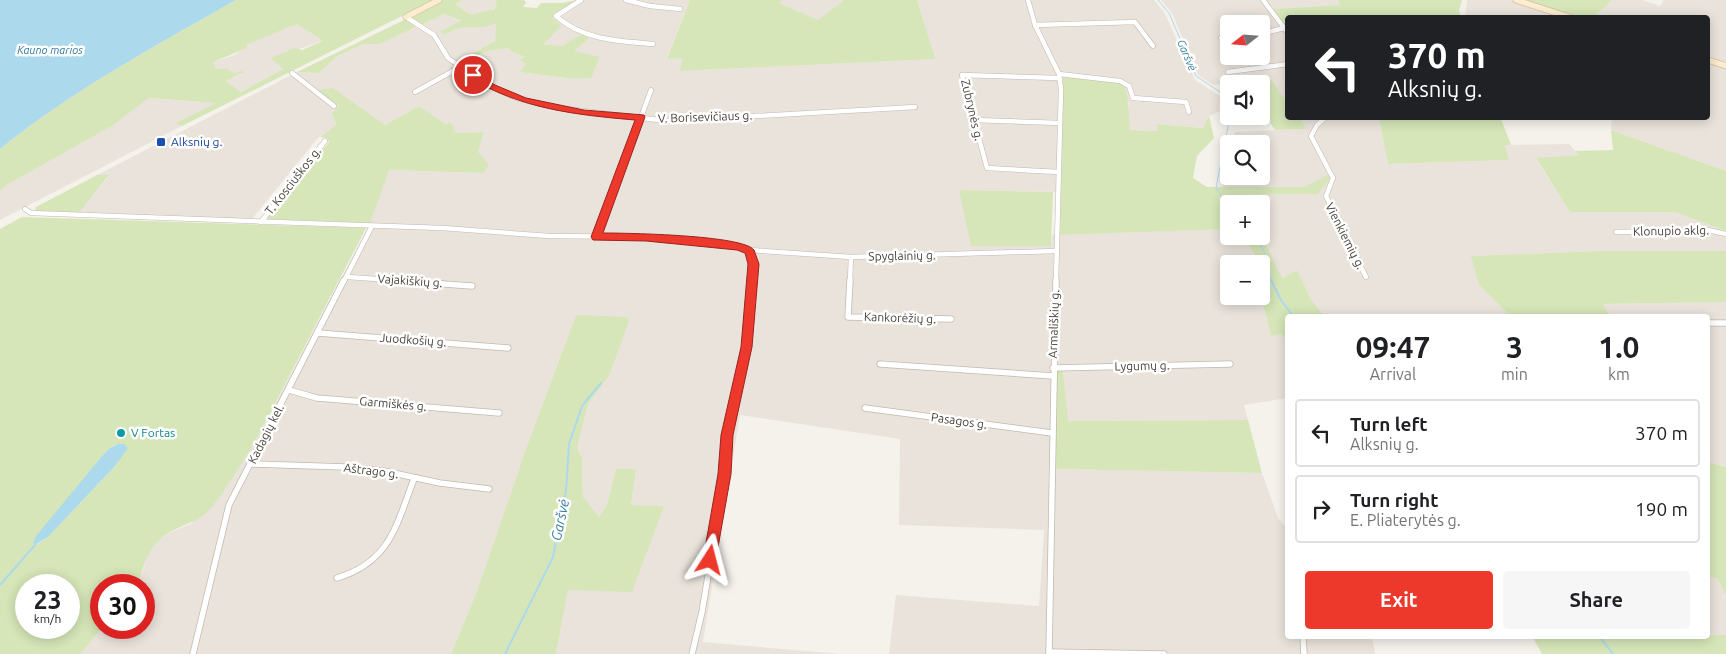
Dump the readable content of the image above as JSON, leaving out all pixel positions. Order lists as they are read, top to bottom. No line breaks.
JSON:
{"streets":{"street":["Zubrynės g.","V. Borisevičiaus g.","T. Kosciuškos g.","Klonupio aklg.","Vienkiemių g.","Spyglainių g.","Vajakiškių g.","Kankorėžių g.","Armališkių g.","Juodkošių g.","Lygumų g.","Garmiškės g.","Pasagos g.","Kadagių kel.","Aštrago g."]},"crossings":[["Zubrynės g.","Armališkių g."],["Spyglainių g.","Kankorėžių g."],["Spyglainių g.","Armališkių g."],["Vajakiškių g.","Kadagių kel."],["Armališkių g.","Lygumų g."],["Armališkių g.","Pasagos g."],["Juodkošių g.","Kadagių kel."],["Garmiškės g.","Kadagių kel."],["Kadagių kel.","Aštrago g."]],"water":["Kauno marios","Garšvė"],"places":{"transit":["Alksnių g."],"other":["V Fortas"]},"north":"left","page":{"map_buttons":["+","−"],"turn":["370 m","Alksnių g."],"eta":["09:47","Arrival","3","min","1.0","km"],"list":[{"name":"Turn left","note":"Alksnių g.","value":"370 m"},{"name":"Turn right","note":"E. Pliaterytės g.","value":"190 m"}],"buttons":["Exit","Share"],"speed":"23 km/h","limit":"30"}}
